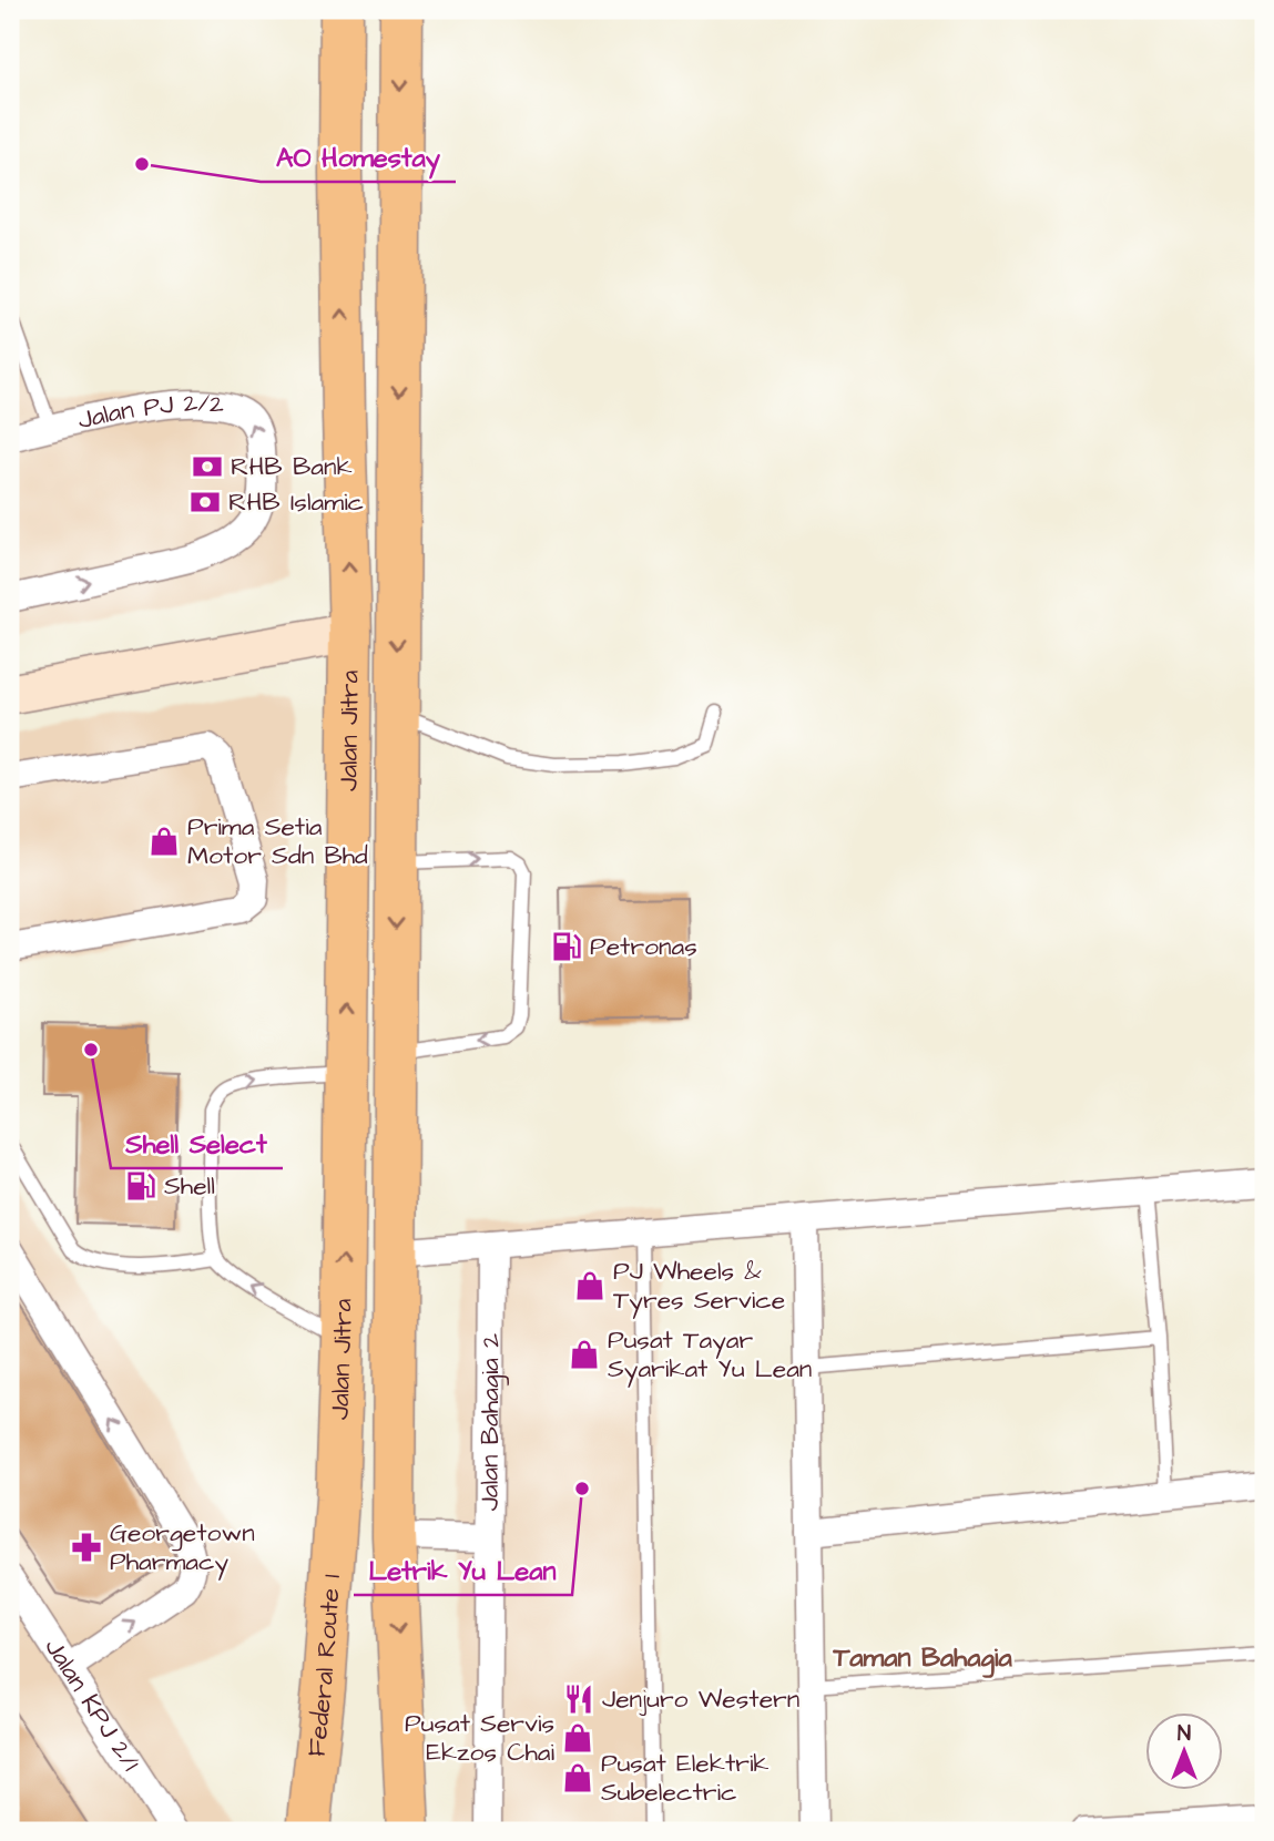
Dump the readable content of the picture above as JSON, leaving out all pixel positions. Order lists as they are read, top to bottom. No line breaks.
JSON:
{"streets":{"highway":["Jalan Jitra","Federal Route 1"],"street":["Jalan PJ 2/2","Jalan Bahagia 2","Jalan KPJ 2/1"]},"crossings":[["Jalan Jitra","Federal Route 1"]],"districts":["Taman Bahagia"],"places":{"other":["AO Homestay","Shell Select","Letrik Yu Lean"],"bank":["RHB Bank","RHB Islamic"],"shop":["Prima Setia Motor Sdn Bhd","PJ Wheels & Tyres Service","Pusat Tayar Syarikat Yu Lean","Pusat Servis Ekzos Chai","Pusat Elektrik Subelectric"],"fuel station":["Petronas","Shell"],"pharmacy":["Georgetown Pharmacy"],"restaurant":["Jenjuro Western"]},"north":"top"}
